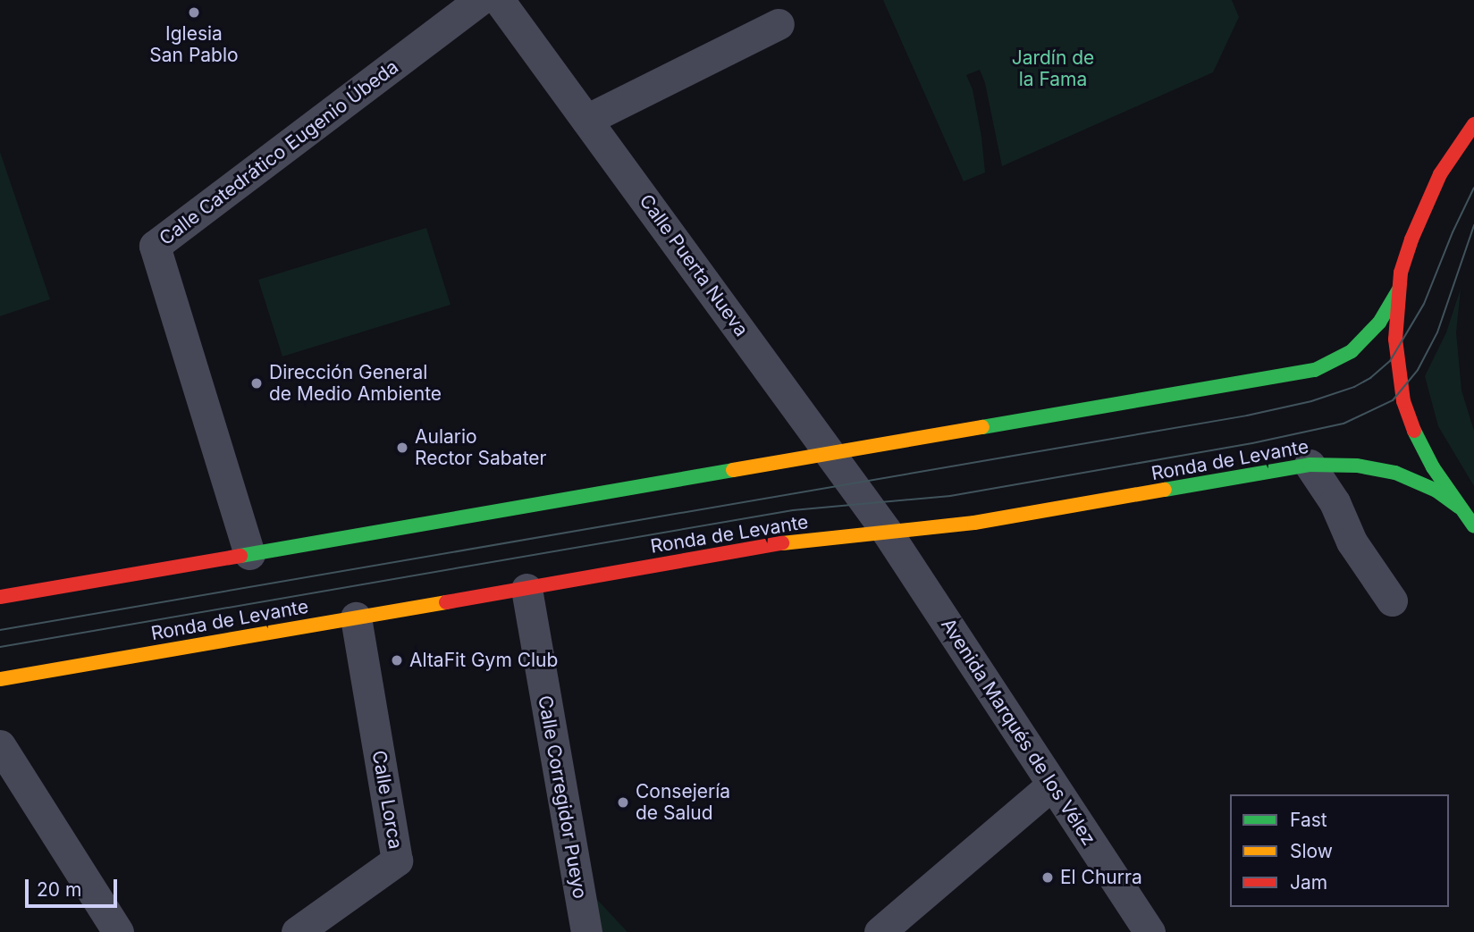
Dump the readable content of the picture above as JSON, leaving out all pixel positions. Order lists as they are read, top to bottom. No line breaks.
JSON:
{"streets":{"main road":["Ronda de Levante"],"street":["Calle Catedrático Eugenio Úbeda","Calle Puerta Nueva","Avenida Marqués de los Vélez","Calle Corregidor Pueyo","Calle Lorca"]},"crossings":[["Calle Puerta Nueva","Ronda de Levante"],["Calle Puerta Nueva","Avenida Marqués de los Vélez"],["Ronda de Levante","Avenida Marqués de los Vélez"],["Ronda de Levante","Calle Corregidor Pueyo"],["Ronda de Levante","Calle Lorca"]],"parks":["Jardín de la Fama"],"places":["Iglesia San Pablo","Dirección General de Medio Ambiente","Aulario Rector Sabater","AltaFit Gym Club","Consejería de Salud","El Churra"],"legend":["Fast","Slow","Jam"],"scale_bar":"20 m"}
